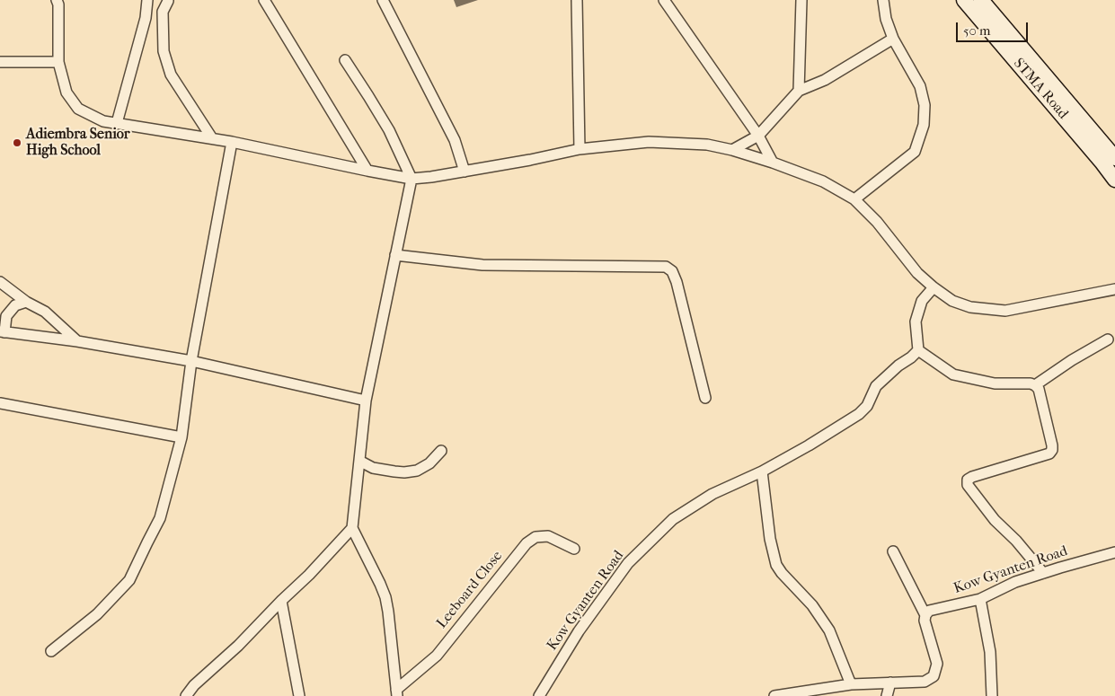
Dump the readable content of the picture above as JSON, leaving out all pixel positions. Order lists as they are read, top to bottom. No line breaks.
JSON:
{"streets":{"main road":["STMA Road"],"street":["Kow Gyanten Road","Leeboard Close"]},"places":["Adiembra Senior High School"],"scale_bar":"50 m"}
